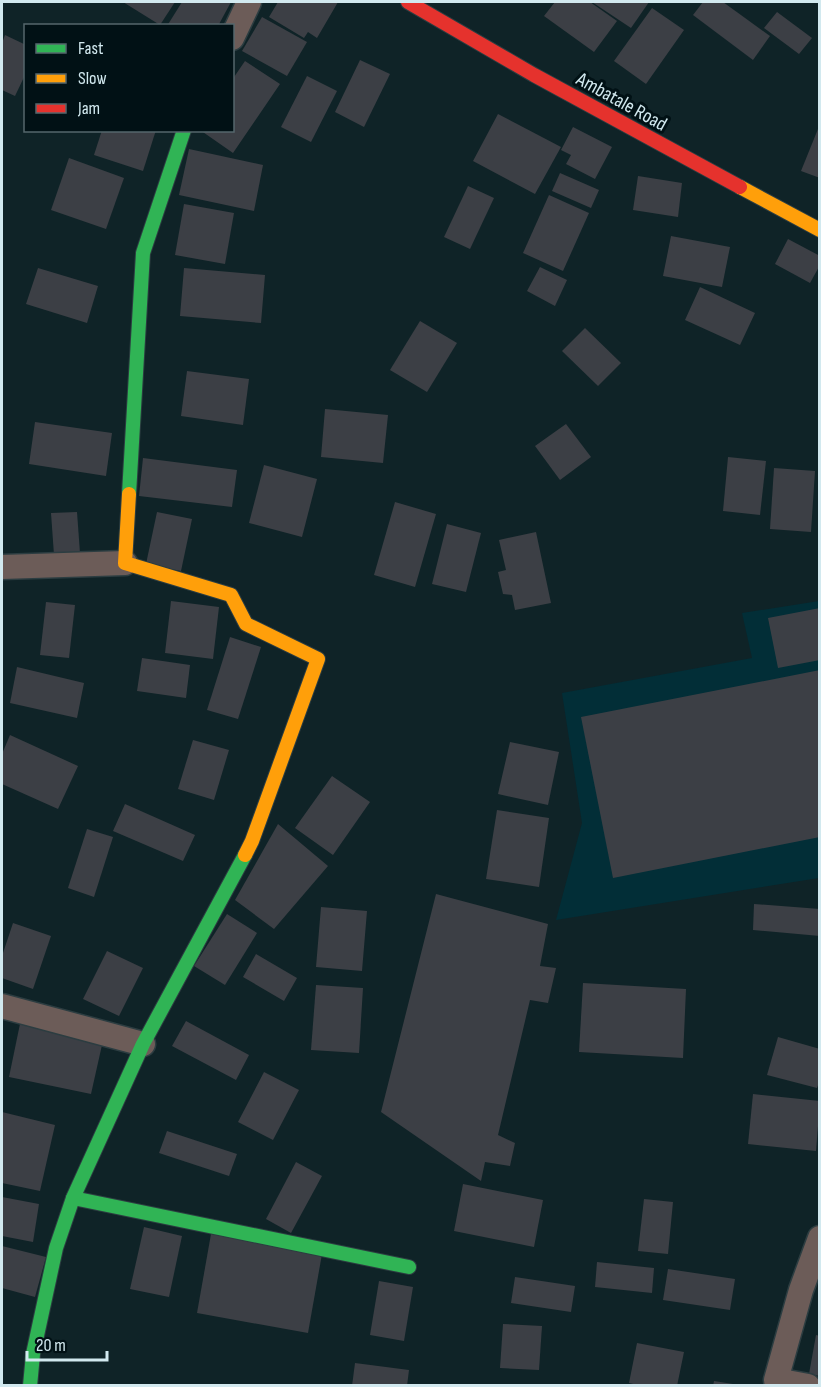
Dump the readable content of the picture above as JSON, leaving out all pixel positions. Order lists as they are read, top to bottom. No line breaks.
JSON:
{"streets":{"street":["Ambatale Road"]},"legend":["Fast","Slow","Jam"],"scale_bar":"20 m"}
